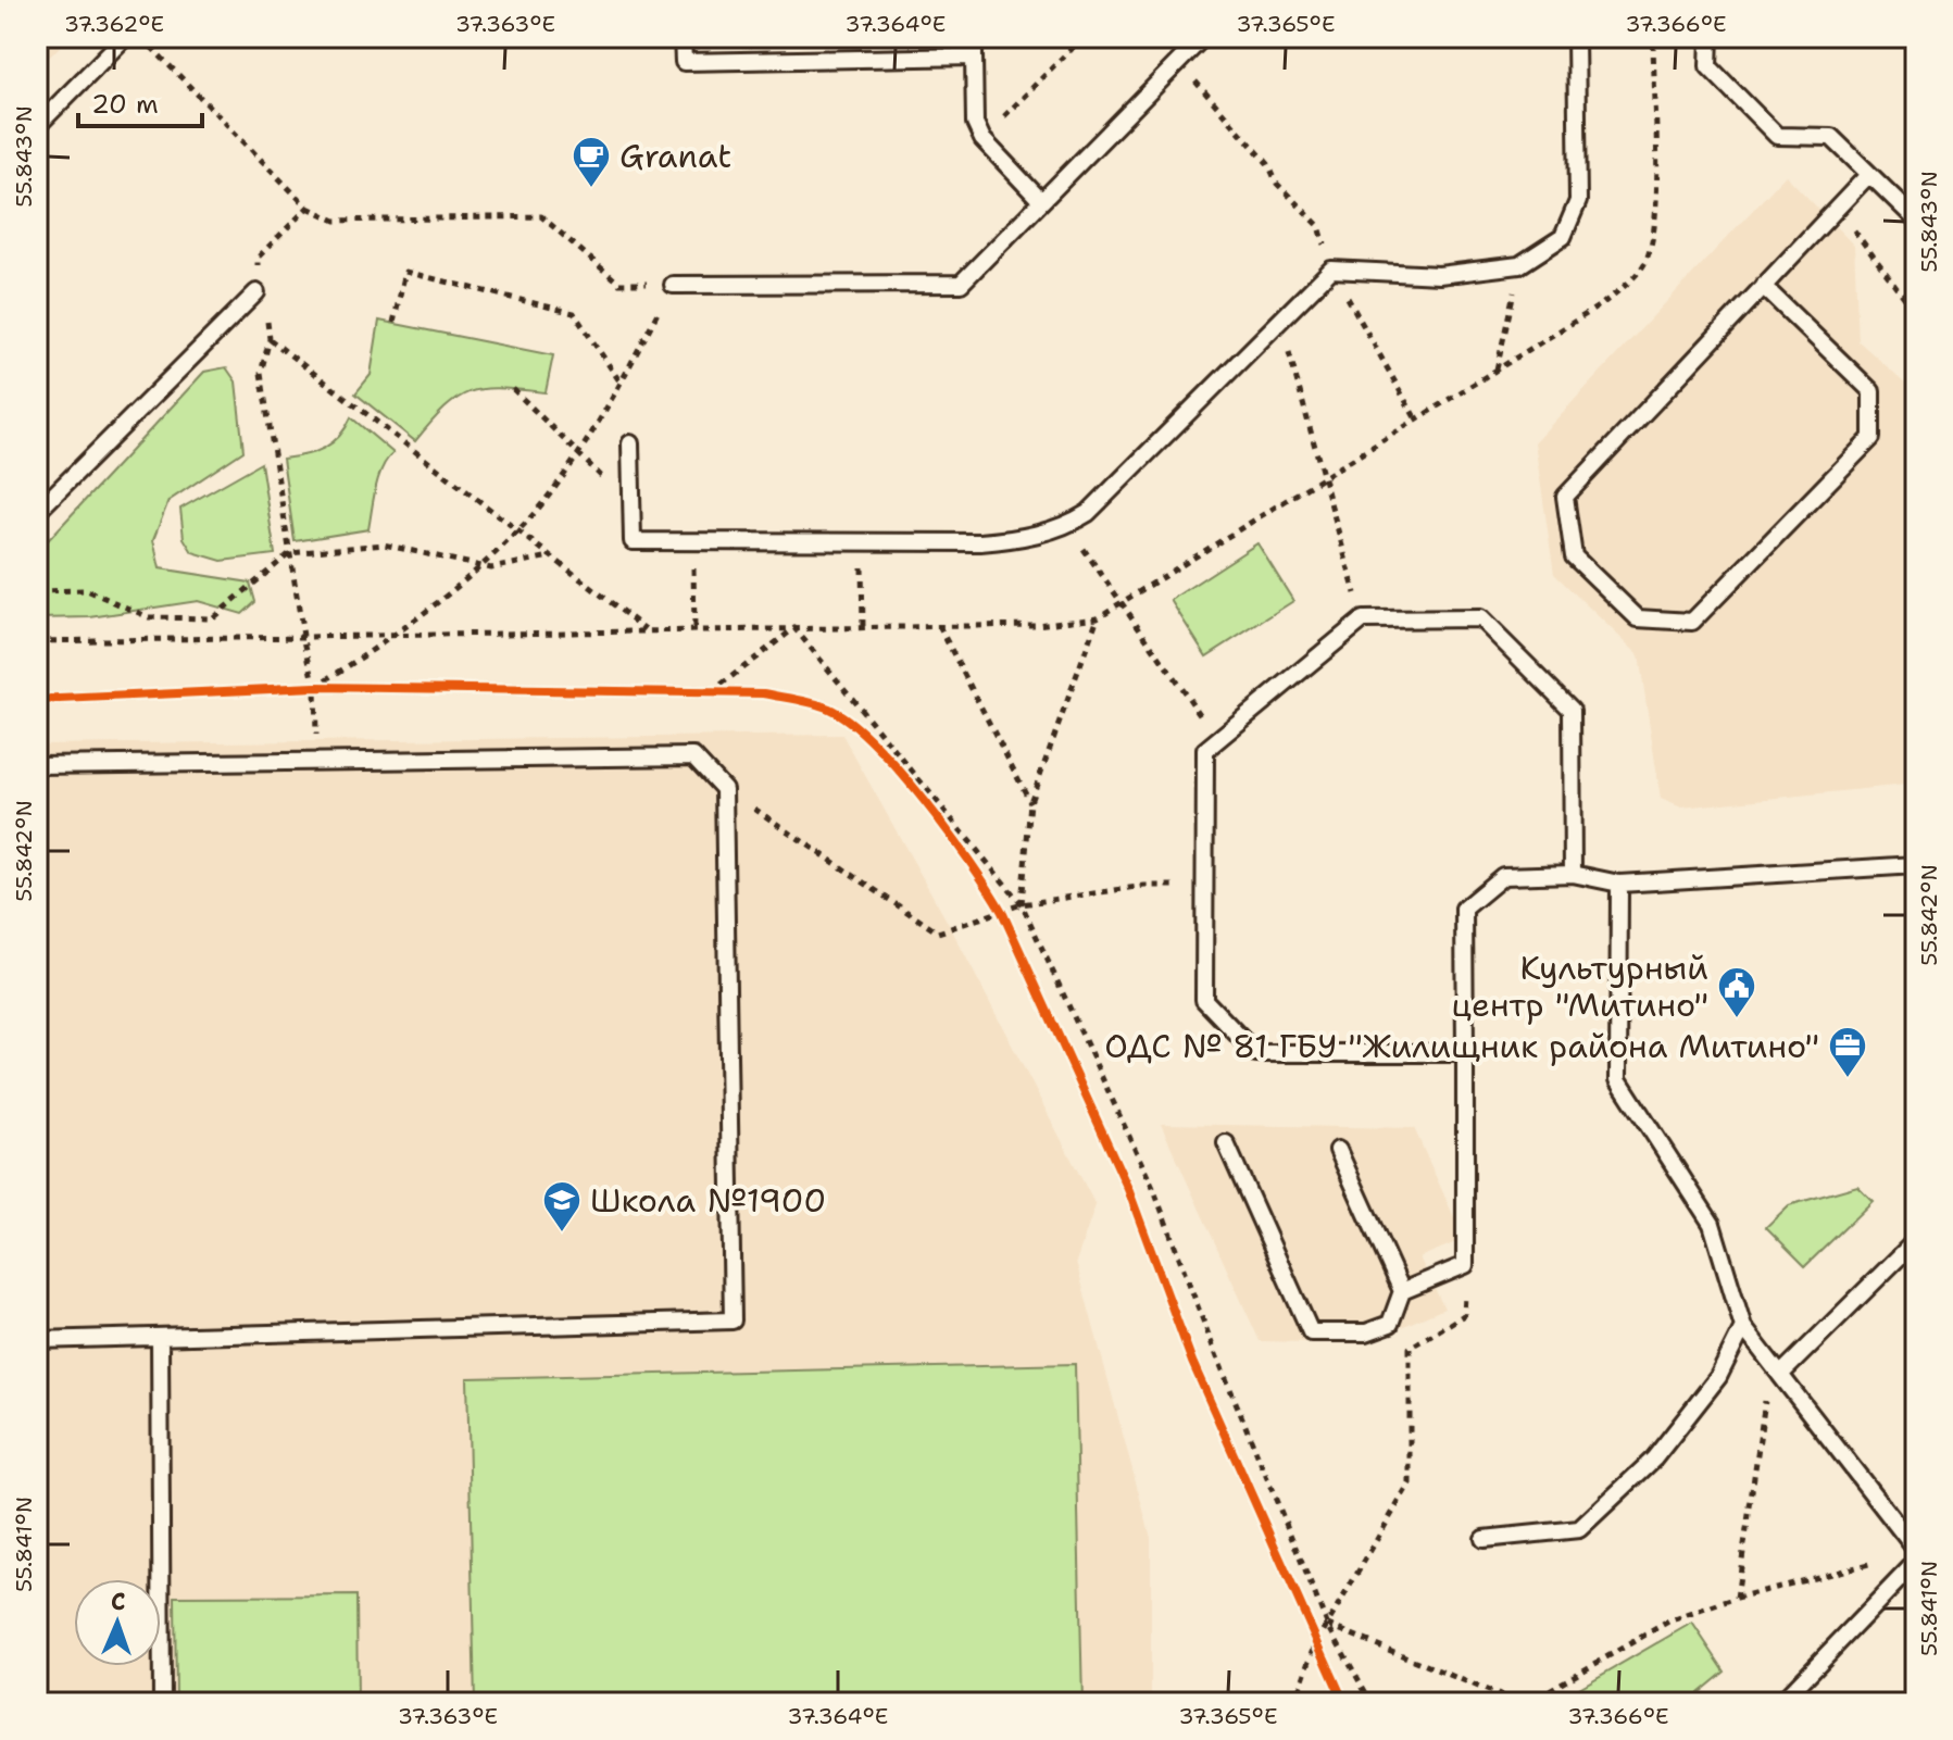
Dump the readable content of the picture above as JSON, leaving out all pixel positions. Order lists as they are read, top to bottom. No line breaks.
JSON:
{"places":{"cafe":["Granat"],"public building":["Культурный центр \"Митино\""],"office":["ОДС № 81 ГБУ \"Жилищник района Митино\""],"school or university":["Школа №1900"]},"scale_bar":"20 m","north":"top","coordinates":["37.362°E","37.363°E","37.364°E","37.365°E","37.366°E","55.843°N","55.842°N","55.841°N"]}
